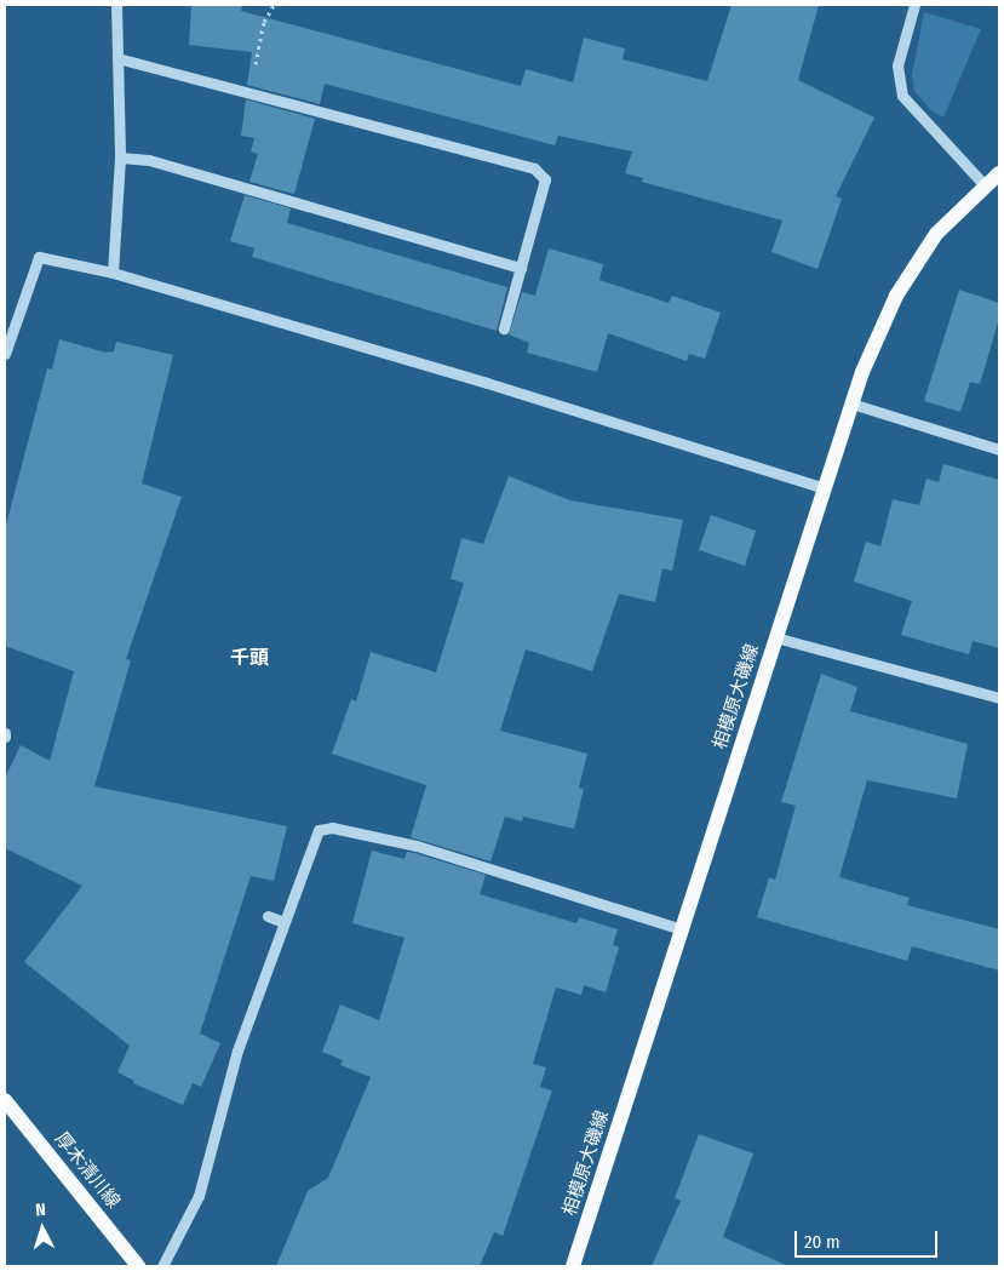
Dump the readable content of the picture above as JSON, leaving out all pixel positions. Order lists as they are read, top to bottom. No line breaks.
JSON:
{"streets":{"main road":["相模原大磯線","厚木清川線"]},"districts":["千頭"],"scale_bar":"20 m","north":"top"}
